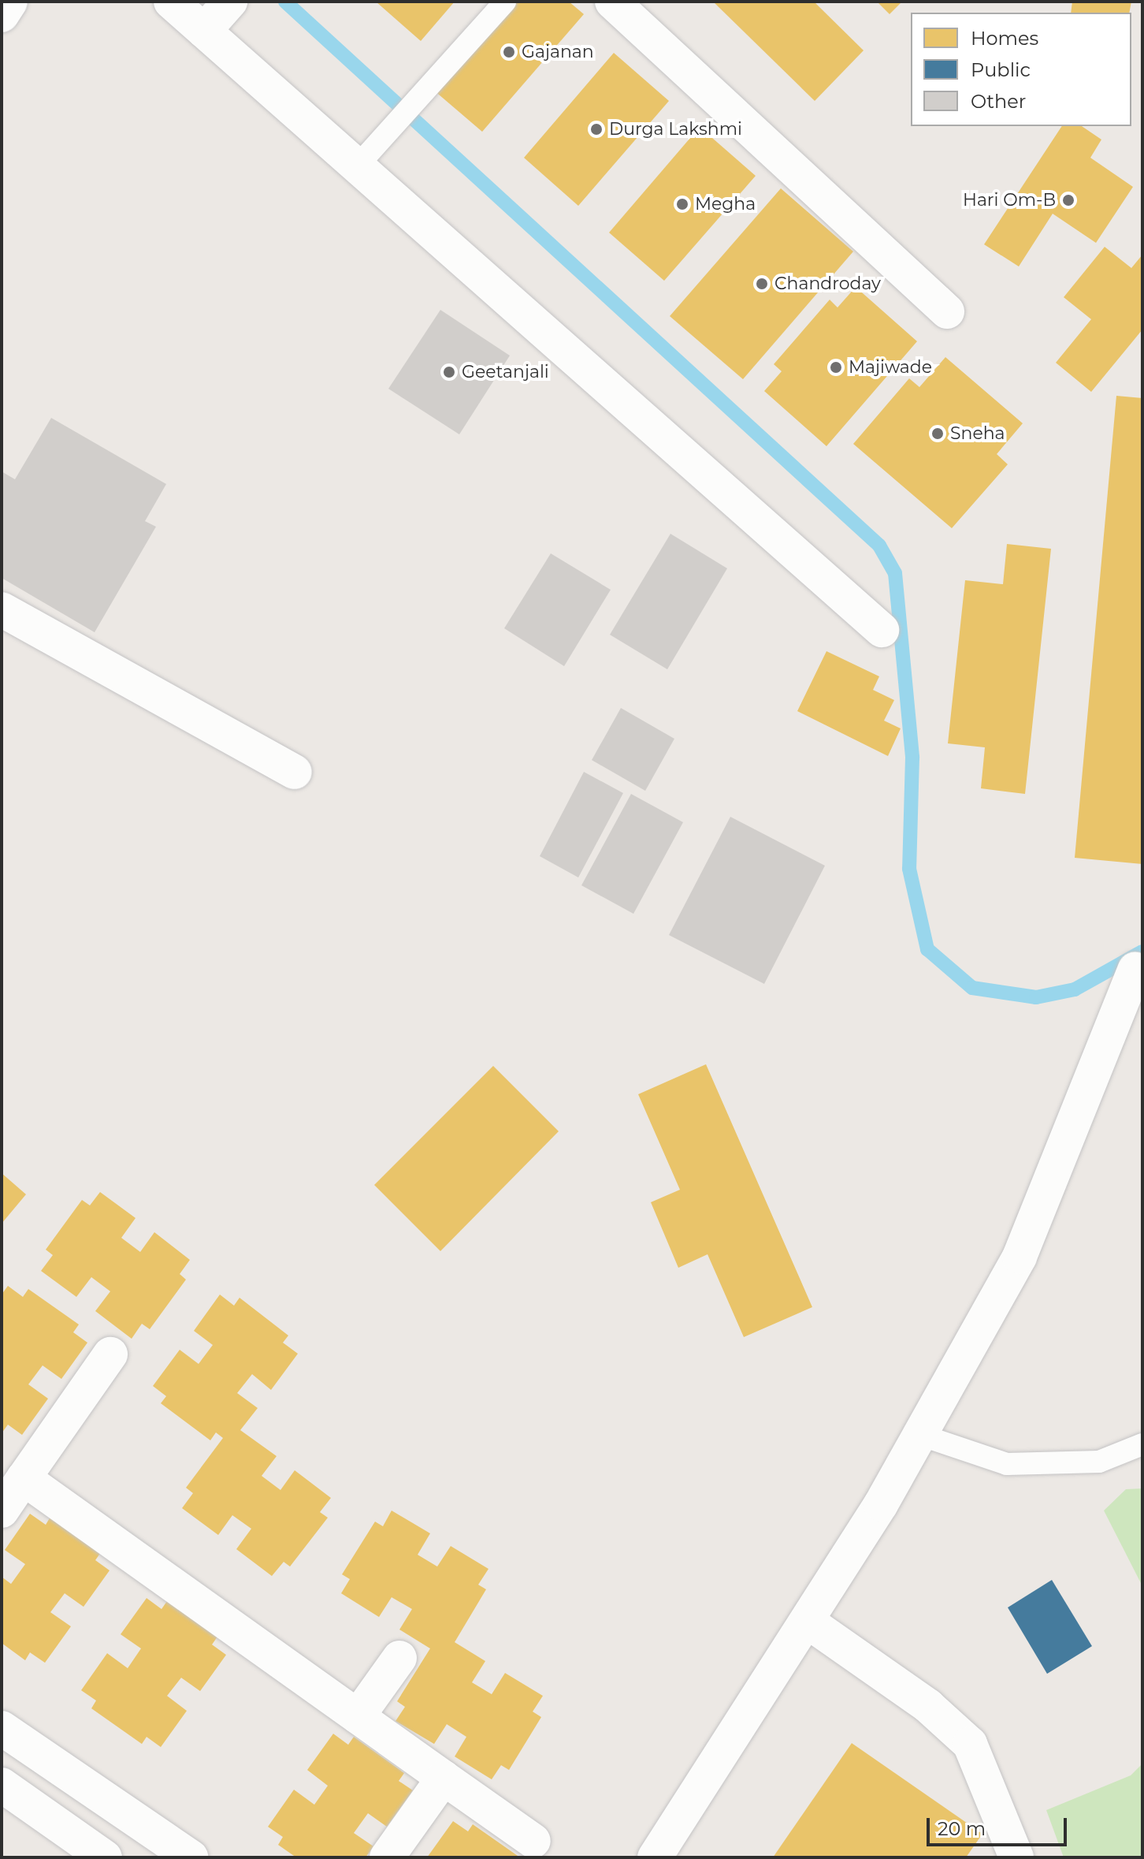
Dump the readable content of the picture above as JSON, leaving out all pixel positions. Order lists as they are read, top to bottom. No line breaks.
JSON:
{"places":["Gajanan","Durga Lakshmi","Hari Om-B","Megha","Chandroday","Majiwade","Geetanjali","Sneha"],"legend":["Homes","Public","Other"],"scale_bar":"20 m"}
